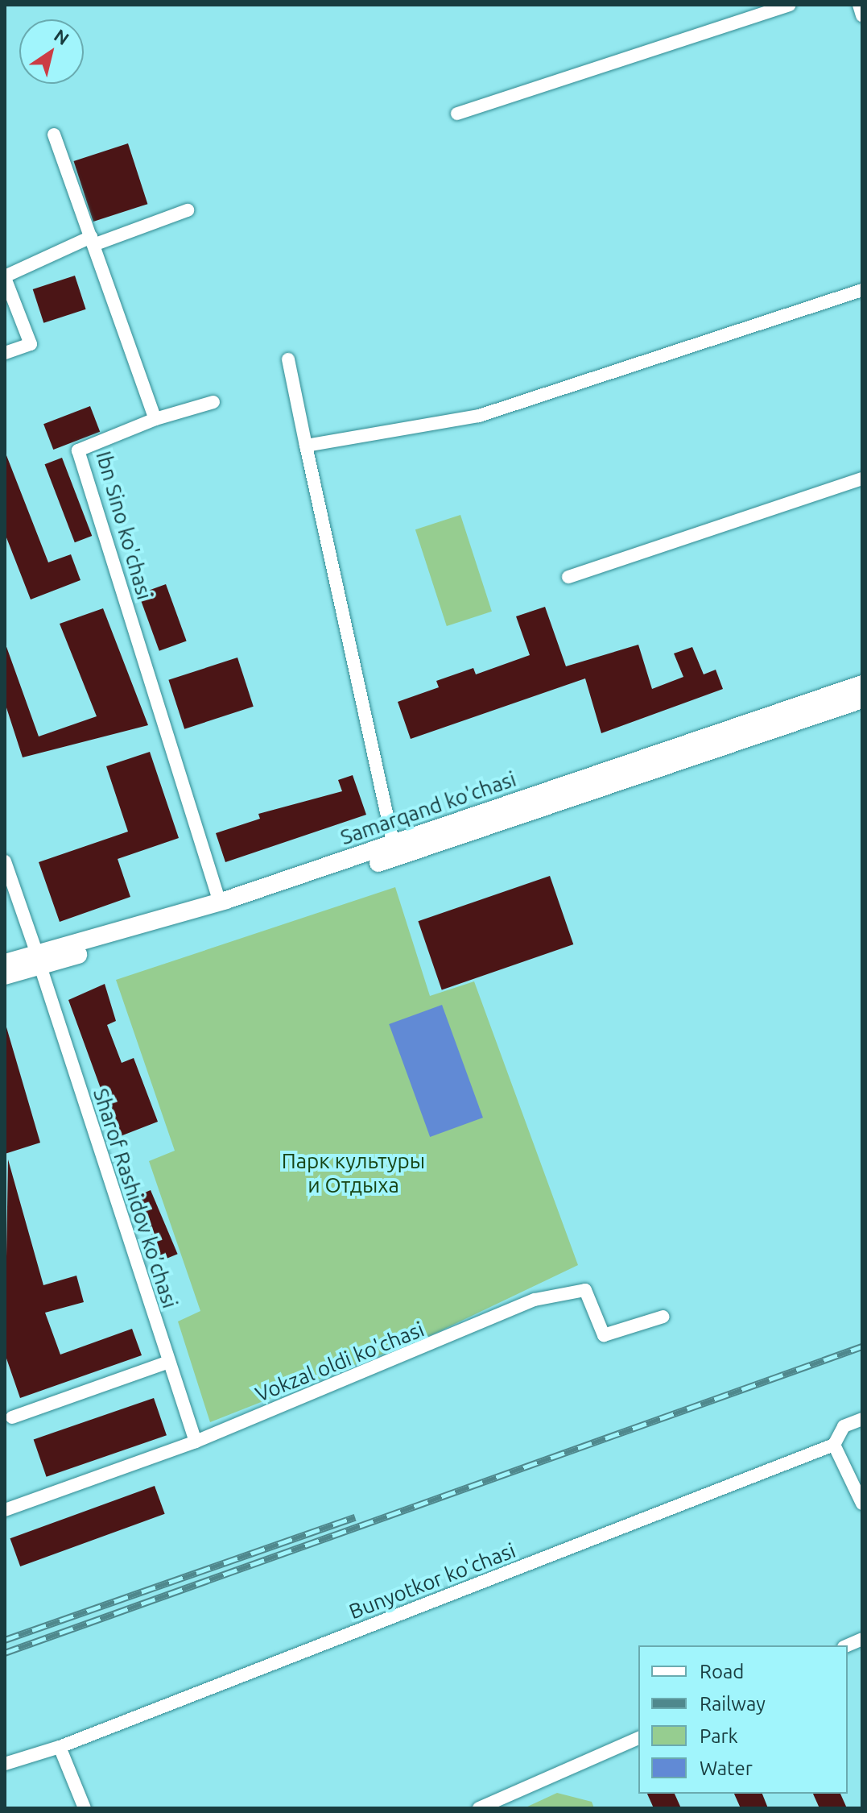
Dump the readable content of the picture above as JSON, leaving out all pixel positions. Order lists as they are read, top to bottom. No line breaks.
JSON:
{"streets":{"main road":["Samarqand ko'chasi"],"street":["Ibn Sino ko'chasi","Sharof Rashidov ko’chasi","Vokzal oldi ko'chasi","Bunyotkor ko'chasi"]},"crossings":[["Ibn Sino ko'chasi","Samarqand ko'chasi"],["Samarqand ko'chasi","Sharof Rashidov ko’chasi"],["Sharof Rashidov ko’chasi","Vokzal oldi ko'chasi"]],"parks":["Парк культуры и Отдыха"],"legend":["Road","Railway","Park","Water"],"north":"top right"}
